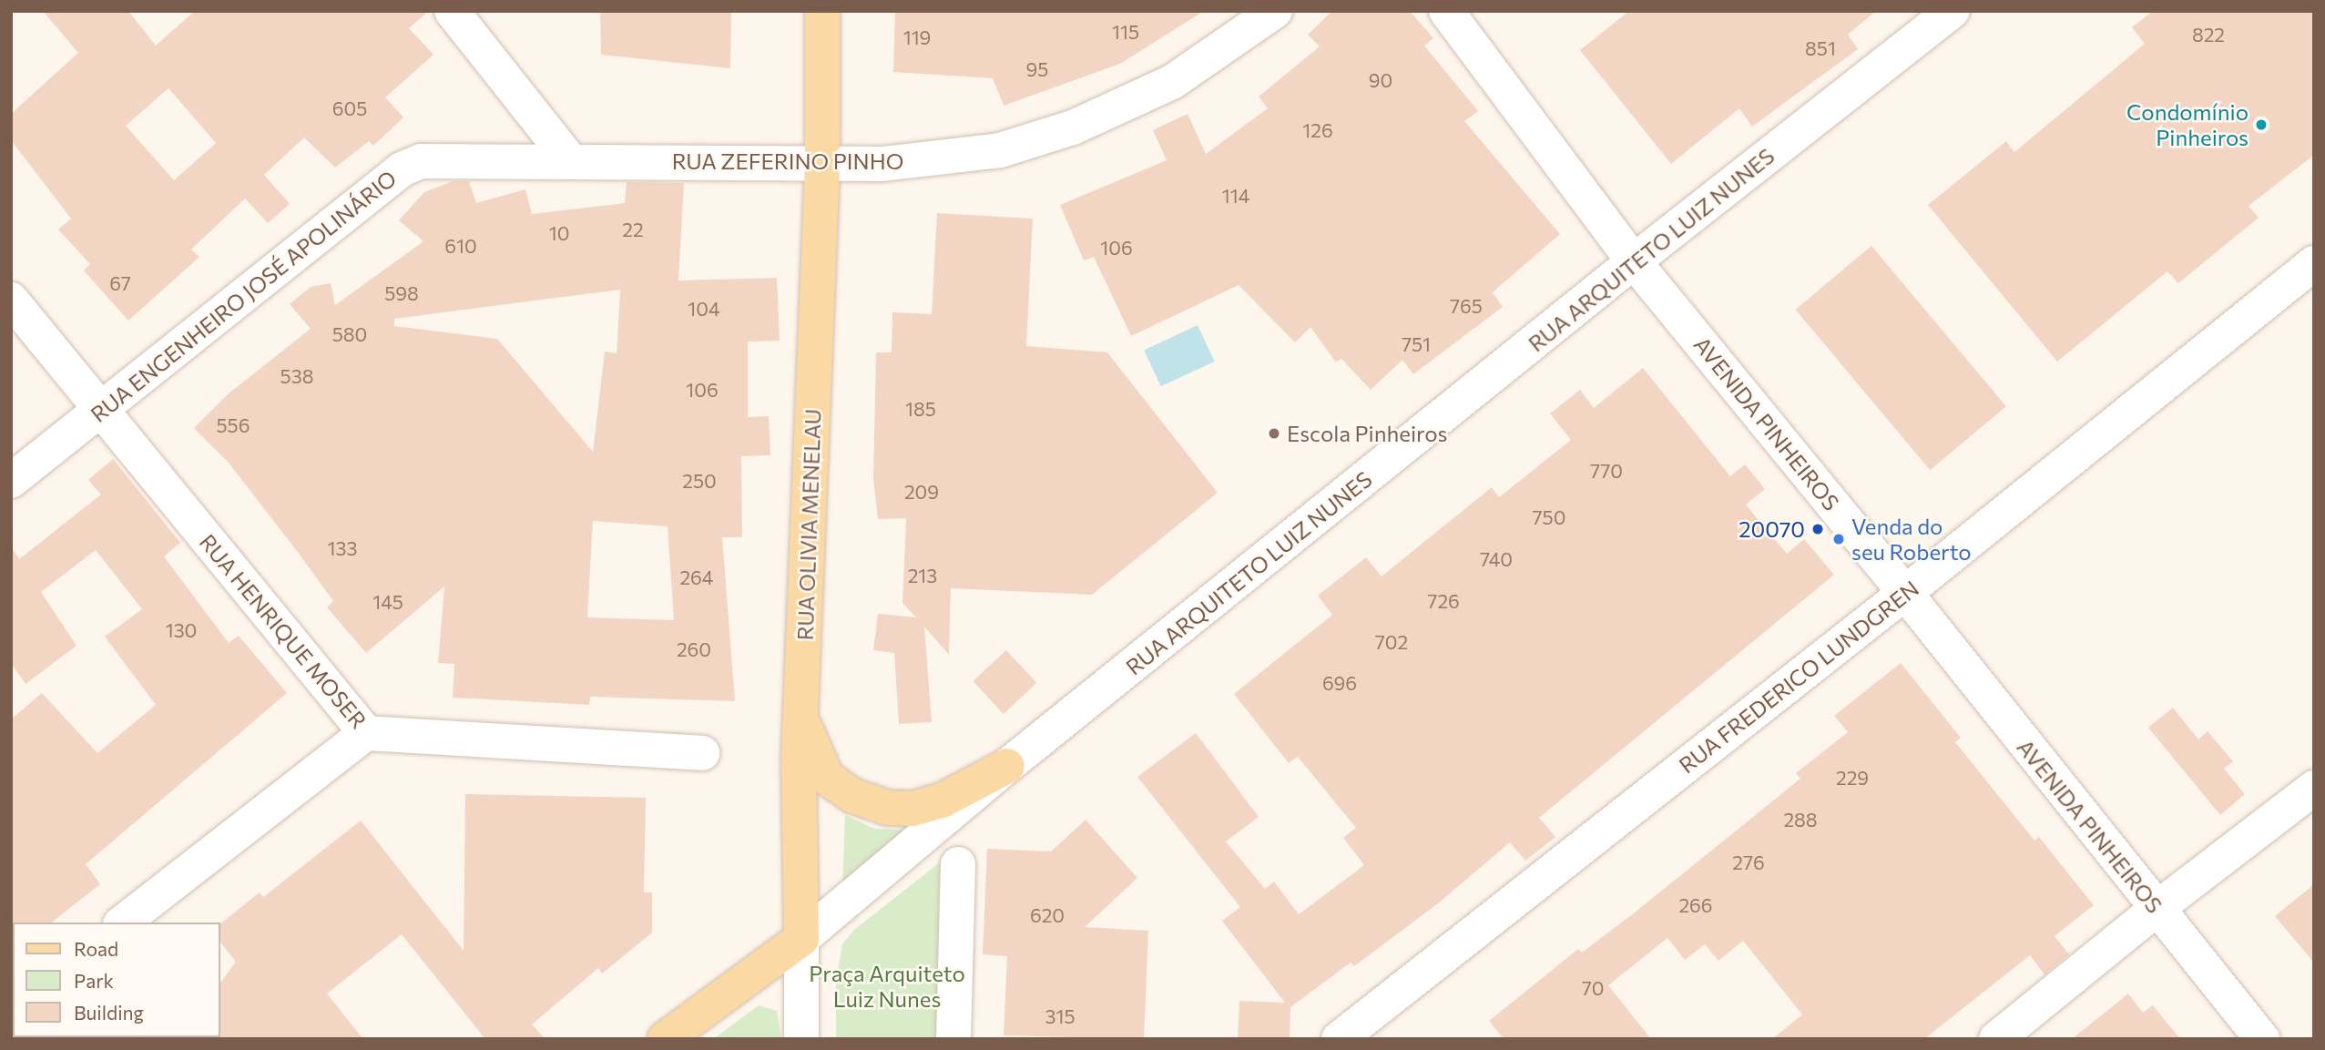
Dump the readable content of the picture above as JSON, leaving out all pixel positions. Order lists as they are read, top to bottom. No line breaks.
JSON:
{"streets":{"main road":["RUA ARQUITETO LUIZ NUNES","RUA OLIVIA MENELAU"],"street":["RUA ZEFERINO PINHO","RUA ENGENHEIRO JOSÉ APOLINÁRIO","AVENIDA PINHEIROS","RUA HENRIQUE MOSER","RUA FREDERICO LUNDGREN"]},"crossings":[["RUA ZEFERINO PINHO","RUA ENGENHEIRO JOSÉ APOLINÁRIO"],["RUA ZEFERINO PINHO","RUA OLIVIA MENELAU"],["RUA ARQUITETO LUIZ NUNES","AVENIDA PINHEIROS"],["RUA ARQUITETO LUIZ NUNES","RUA OLIVIA MENELAU"],["RUA ENGENHEIRO JOSÉ APOLINÁRIO","RUA HENRIQUE MOSER"],["AVENIDA PINHEIROS","RUA FREDERICO LUNDGREN"]],"parks":["Praça Arquiteto Luiz Nunes"],"places":["Condomínio Pinheiros","Escola Pinheiros","20070","Venda do seu Roberto"],"house_numbers":["115","822","119","851","95","90","605","126","114","22","10","610","106","67","598","765","104","580","751","538","106","185","556","770","250","209","750","133","740","213","264","726","145","130","702","260","696","229","288","276","266","620","70","315"],"legend":["Road","Park","Building"]}
